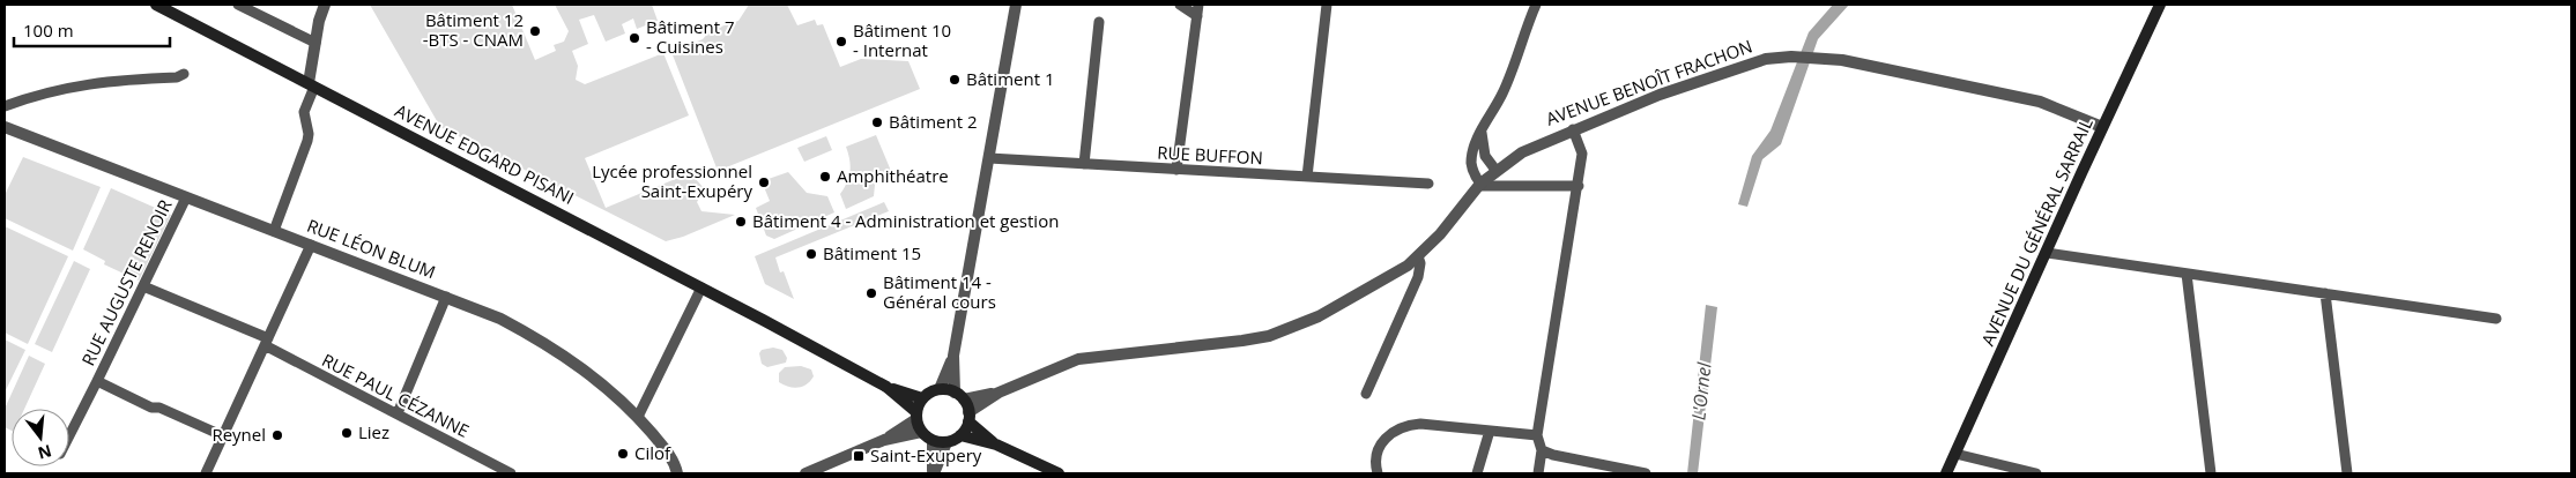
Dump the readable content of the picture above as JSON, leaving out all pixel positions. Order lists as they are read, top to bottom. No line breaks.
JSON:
{"streets":{"main road":["AVENUE EDGARD PISANI","AVENUE DU GÉNÉRAL SARRAIL"],"street":["AVENUE BENOÎT FRACHON","RUE BUFFON","RUE LÉON BLUM","RUE AUGUSTE RENOIR","RUE PAUL CÉZANNE"]},"crossings":[["AVENUE BENOÎT FRACHON","AVENUE EDGARD PISANI"],["AVENUE BENOÎT FRACHON","AVENUE DU GÉNÉRAL SARRAIL"],["RUE LÉON BLUM","RUE AUGUSTE RENOIR"],["RUE AUGUSTE RENOIR","RUE PAUL CÉZANNE"]],"water":["L'Ornel"],"places":{"other":["Bâtiment 12 -BTS - CNAM","Bâtiment 7 - Cuisines","Bâtiment 10 - Internat","Bâtiment 1","Bâtiment 2","Amphithéatre","Lycée professionnel Saint-Exupéry","Bâtiment 4 - Administration et gestion","Bâtiment 15","Bâtiment 14 - Général cours","Liez","Reynel","Cilof"],"transit":["Saint-Exupery"]},"scale_bar":"100 m","north":"bottom"}
